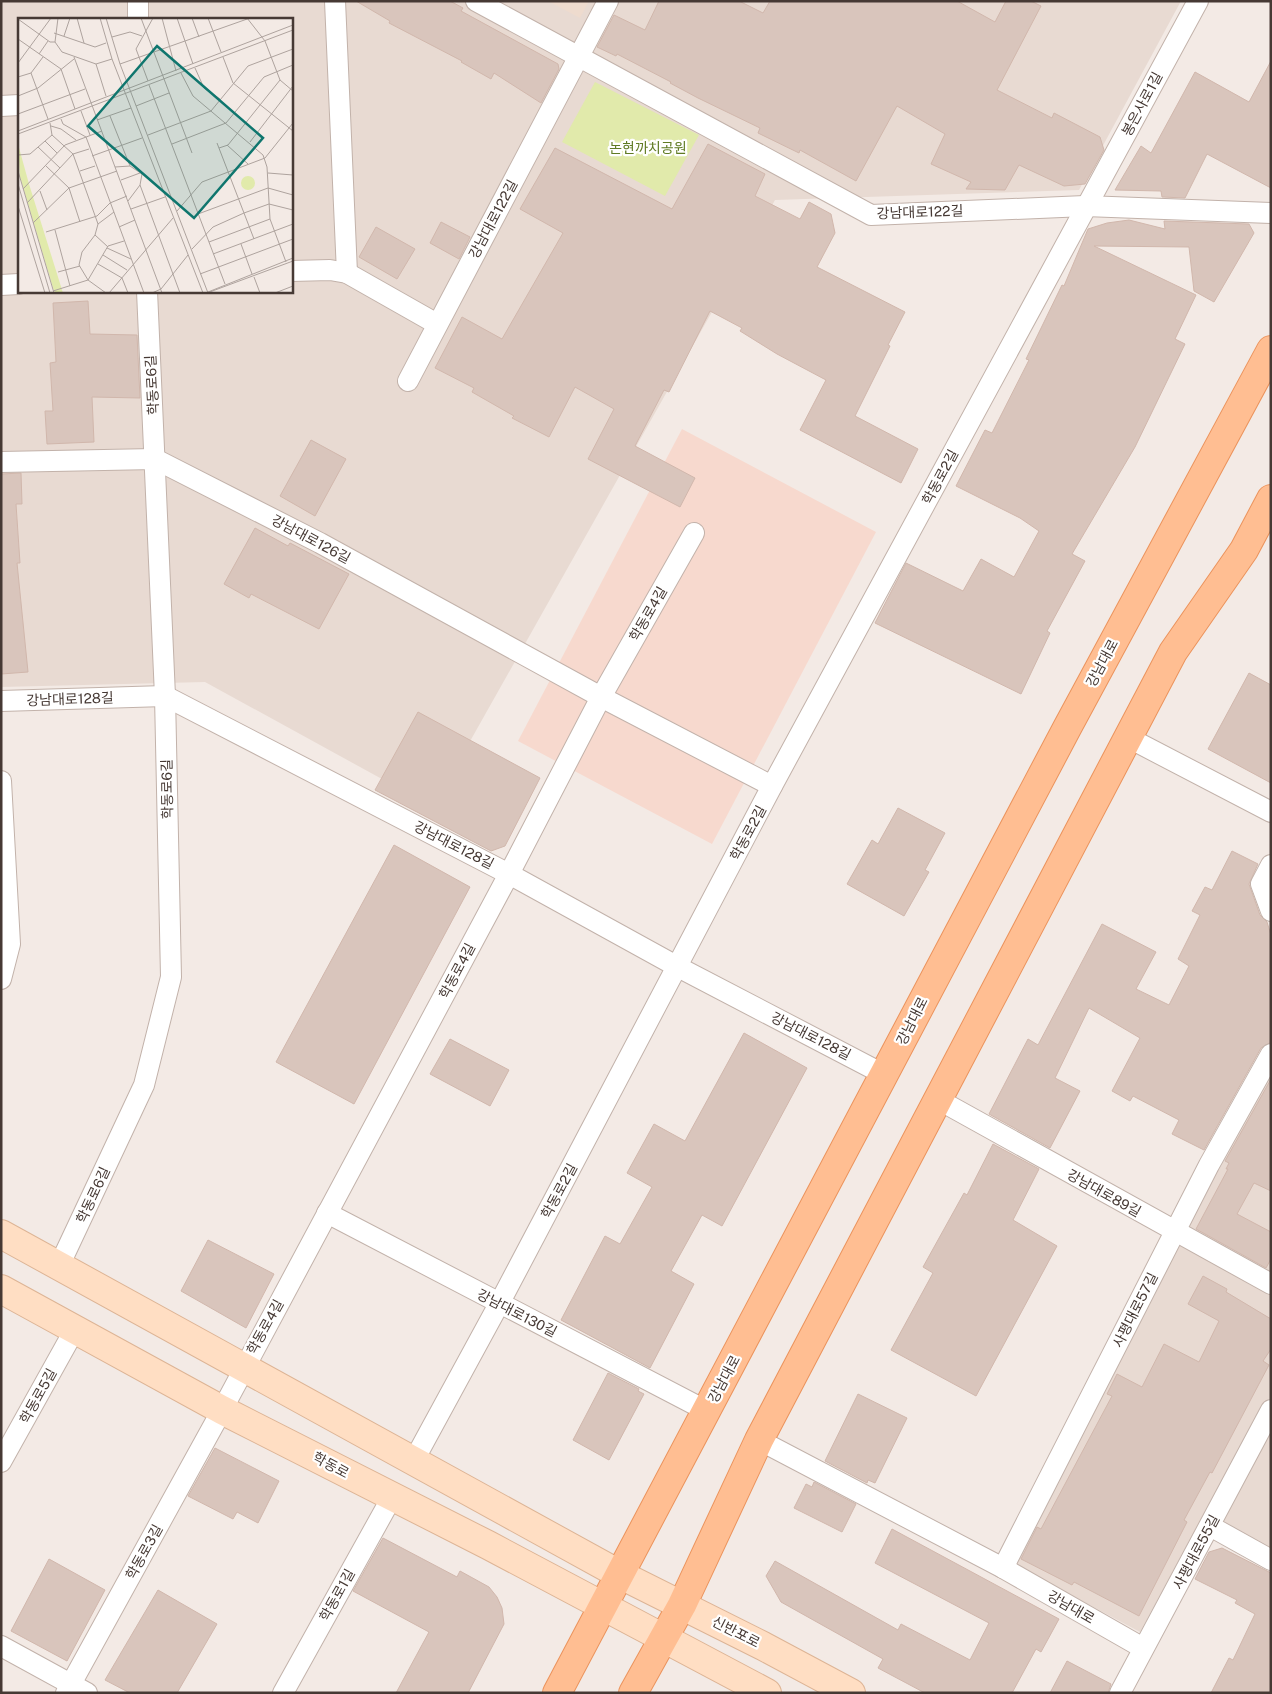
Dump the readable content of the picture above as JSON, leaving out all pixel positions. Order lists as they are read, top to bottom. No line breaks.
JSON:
{"streets":{"main road":["강남대로","학동로","신반포로"],"street":["봉은사로1길","강남대로122길","학동로6길","학동로2길","강남대로126길","학동로4길","강남대로128길","강남대로89길","사평대로57길","강남대로130길","학동로5길","학동로3길","사평대로55길","학동로1길"]},"crossings":[["봉은사로1길","강남대로122길"],["봉은사로1길","학동로2길"],["강남대로122길","학동로2길"],["학동로6길","강남대로126길"],["학동로6길","강남대로128길"],["학동로2길","강남대로126길"],["학동로2길","강남대로128길"],["학동로2길","강남대로130길"],["강남대로126길","학동로4길"],["학동로4길","강남대로128길"],["학동로4길","강남대로130길"],["학동로4길","학동로"],["학동로4길","학동로3길"],["강남대로","강남대로128길"],["강남대로","사평대로57길"],["강남대로","강남대로130길"],["강남대로","학동로"],["강남대로","사평대로55길"],["강남대로","신반포로"],["강남대로89길","사평대로57길"],["학동로5길","학동로"],["학동로","학동로3길"],["학동로","학동로1길"]],"parks":["논현까치공원"]}
